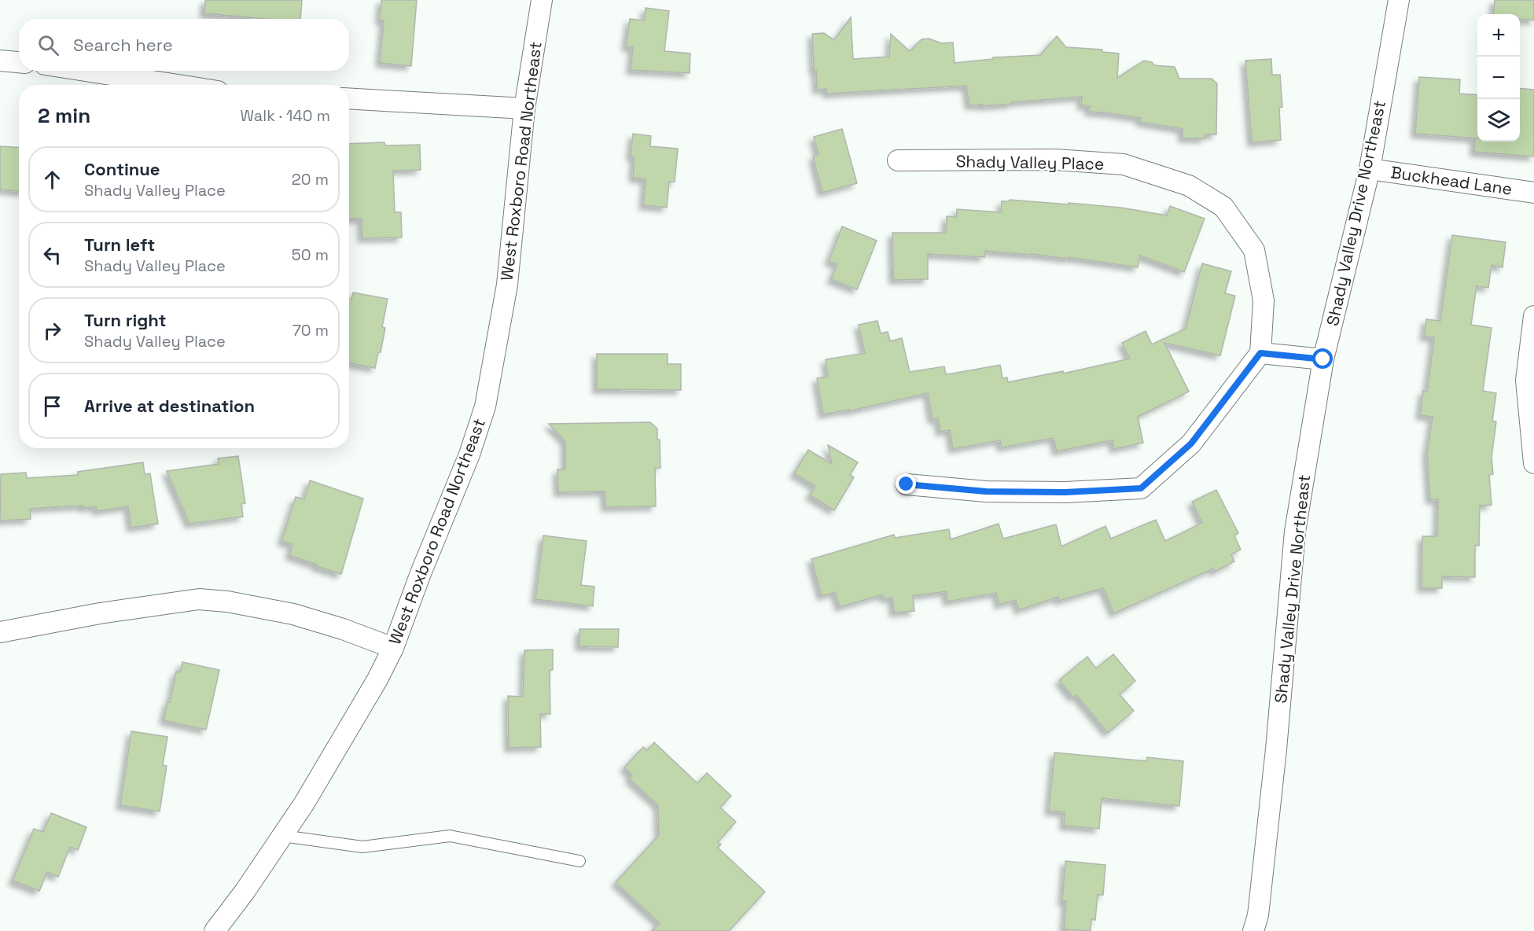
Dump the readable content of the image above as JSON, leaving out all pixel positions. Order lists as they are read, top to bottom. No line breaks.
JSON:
{"streets":{"street":["West Roxboro Road Northeast","Shady Valley Place","Buckhead Lane","Shady Valley Drive Northeast"]},"crossings":[["Buckhead Lane","Shady Valley Drive Northeast"]],"page":{"map_buttons":["+","−"],"search":"Search here","heading":["2 min","Walk · 140 m"],"list":[["Continue","Shady Valley Place","20 m"],["Turn left","Shady Valley Place","50 m"],["Turn right","Shady Valley Place","70 m"],"Arrive at destination"]}}
